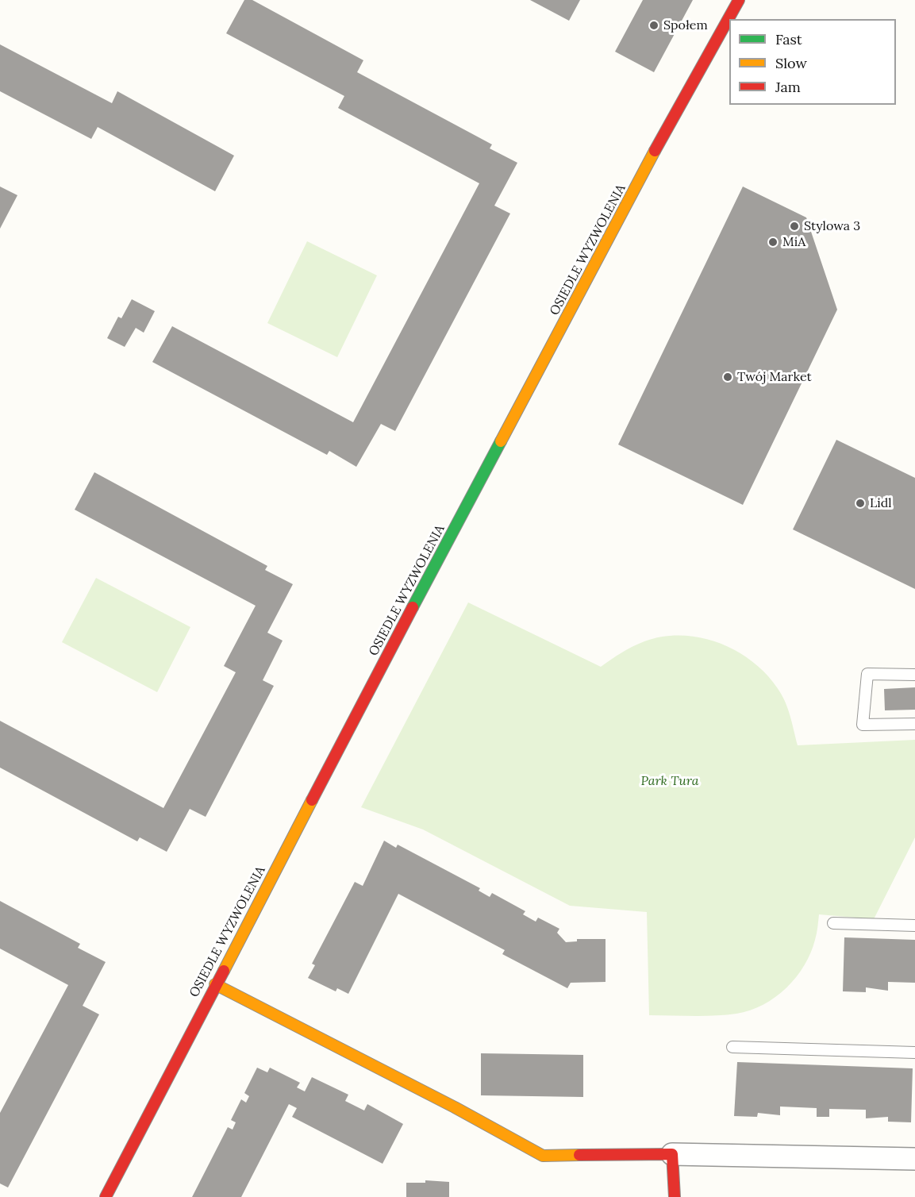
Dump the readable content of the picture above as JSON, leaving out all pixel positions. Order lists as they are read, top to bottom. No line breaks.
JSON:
{"streets":{"street":["OSIEDLE WYZWOLENIA"]},"parks":["Park Tura"],"places":["Społem","Stylowa 3","MiA","Twój Market","Lidl"],"legend":["Fast","Slow","Jam"]}
